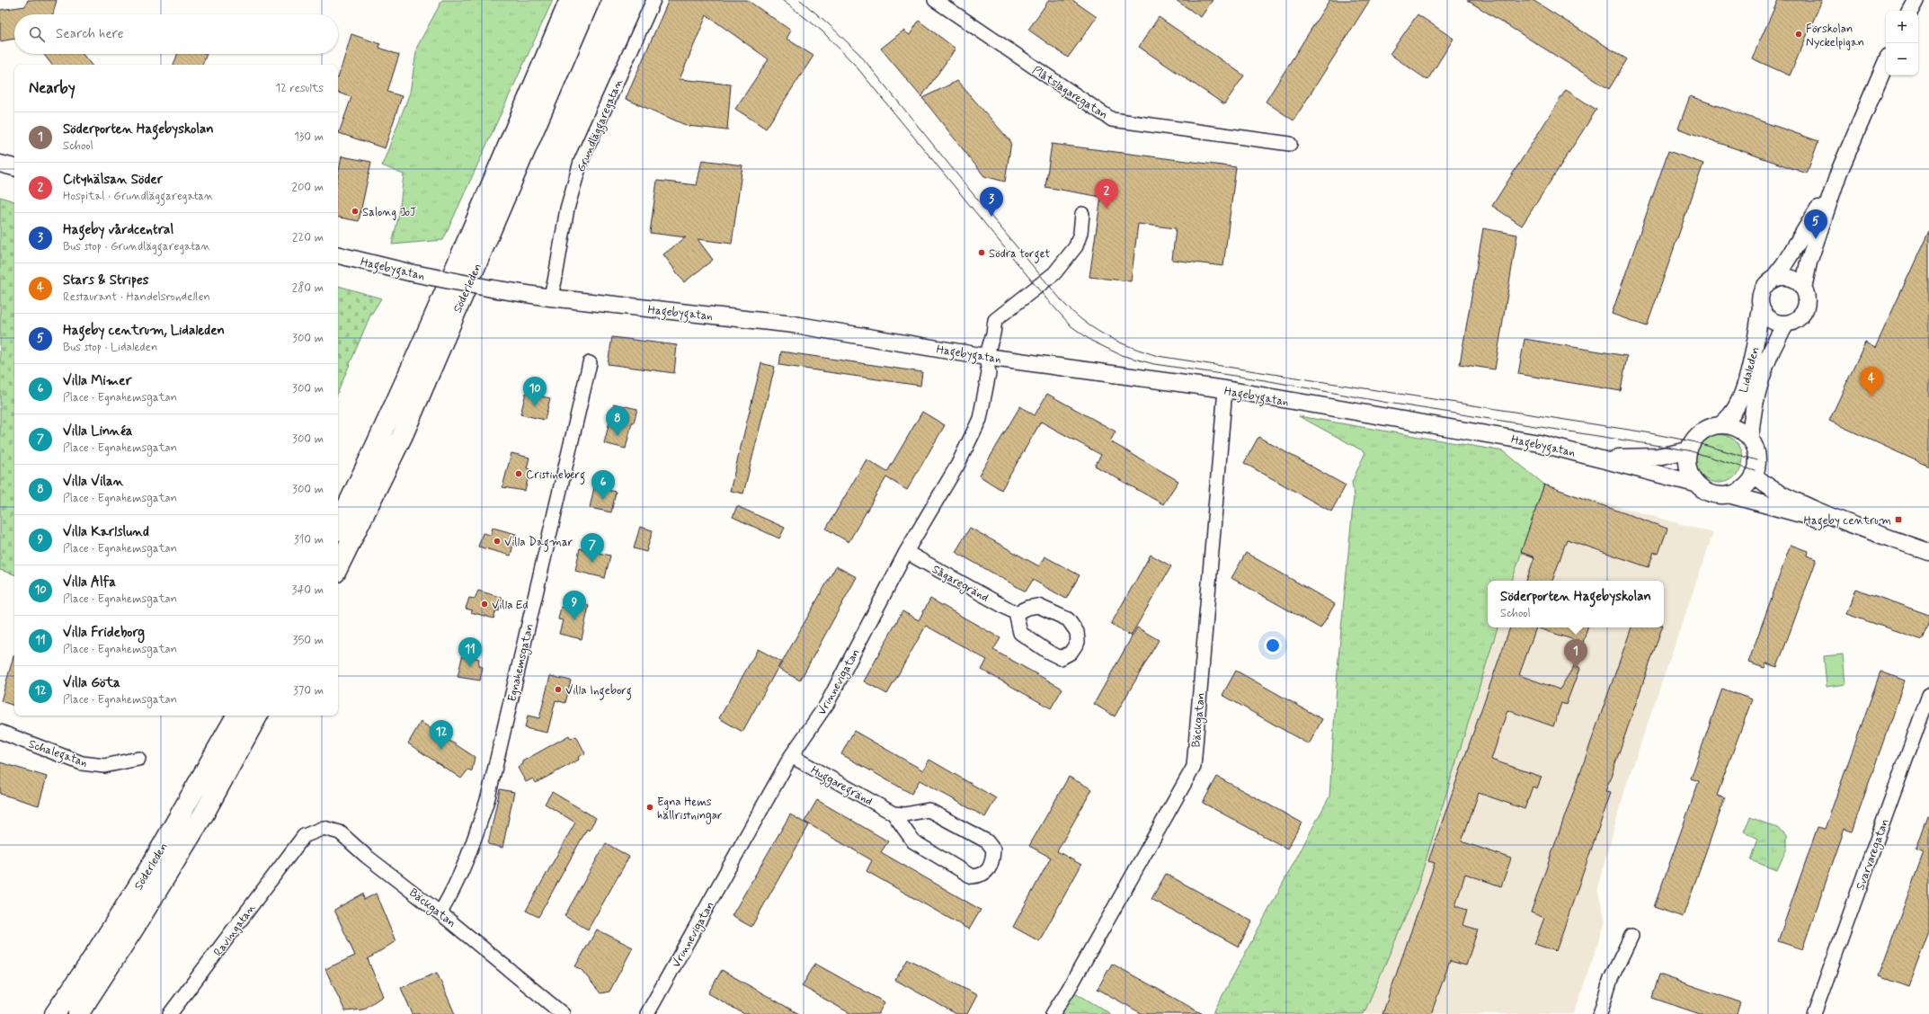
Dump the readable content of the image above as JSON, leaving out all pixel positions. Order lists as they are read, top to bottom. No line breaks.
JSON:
{"streets":{"highway":["Söderleden"],"street":["Plåtslagaregatan","Grundläggaregatan","Hagebygatan","Lidaleden","Sågaregränd","Egnahemsgatan","Vrinnevigatan","Bäckgatan","Schalegatan","Huggaregränd","Svarvaregatan","Ravingatan"]},"crossings":[["Grundläggaregatan","Hagebygatan"],["Hagebygatan","Lidaleden"],["Hagebygatan","Vrinnevigatan"],["Hagebygatan","Bäckgatan"],["Sågaregränd","Vrinnevigatan"],["Egnahemsgatan","Bäckgatan"],["Vrinnevigatan","Huggaregränd"],["Bäckgatan","Ravingatan"]],"places":{"other":["Förskolan Nyckelpigan","Salong JoJ","Södra torget","Cristineberg","Villa Dagmar","Villa Ed","Villa Ingeborg","Egna Hems hällristningar"],"transit":["Hageby centrum"]},"page":{"map_buttons":["+","−"],"search":"Search here","heading":["Nearby","12 results"],"list":[{"mark":"1","name":"Söderporten Hagebyskolan","note":"School","value":"130 m"},{"mark":"2","name":"Cityhälsan Söder","note":"Hospital · Grundläggaregatan","value":"200 m"},{"mark":"3","name":"Hageby vårdcentral","note":"Bus stop · Grundläggaregatan","value":"220 m"},{"mark":"4","name":"Stars & Stripes","note":"Restaurant · Handelsrondellen","value":"280 m"},{"mark":"5","name":"Hageby centrum, Lidaleden","note":"Bus stop · Lidaleden","value":"300 m"},{"mark":"6","name":"Villa Mimer","note":"Place · Egnahemsgatan","value":"300 m"},{"mark":"7","name":"Villa Linnéa","note":"Place · Egnahemsgatan","value":"300 m"},{"mark":"8","name":"Villa Vilan","note":"Place · Egnahemsgatan","value":"300 m"},{"mark":"9","name":"Villa Karlslund","note":"Place · Egnahemsgatan","value":"310 m"},{"mark":"10","name":"Villa Alfa","note":"Place · Egnahemsgatan","value":"340 m"},{"mark":"11","name":"Villa Frideborg","note":"Place · Egnahemsgatan","value":"350 m"},{"mark":"12","name":"Villa Göta","note":"Place · Egnahemsgatan","value":"370 m"}],"pins":["2","3","5","4","10","8","6","7","9","11","1","12"],"popup":["Söderporten Hagebyskolan","School"]}}
